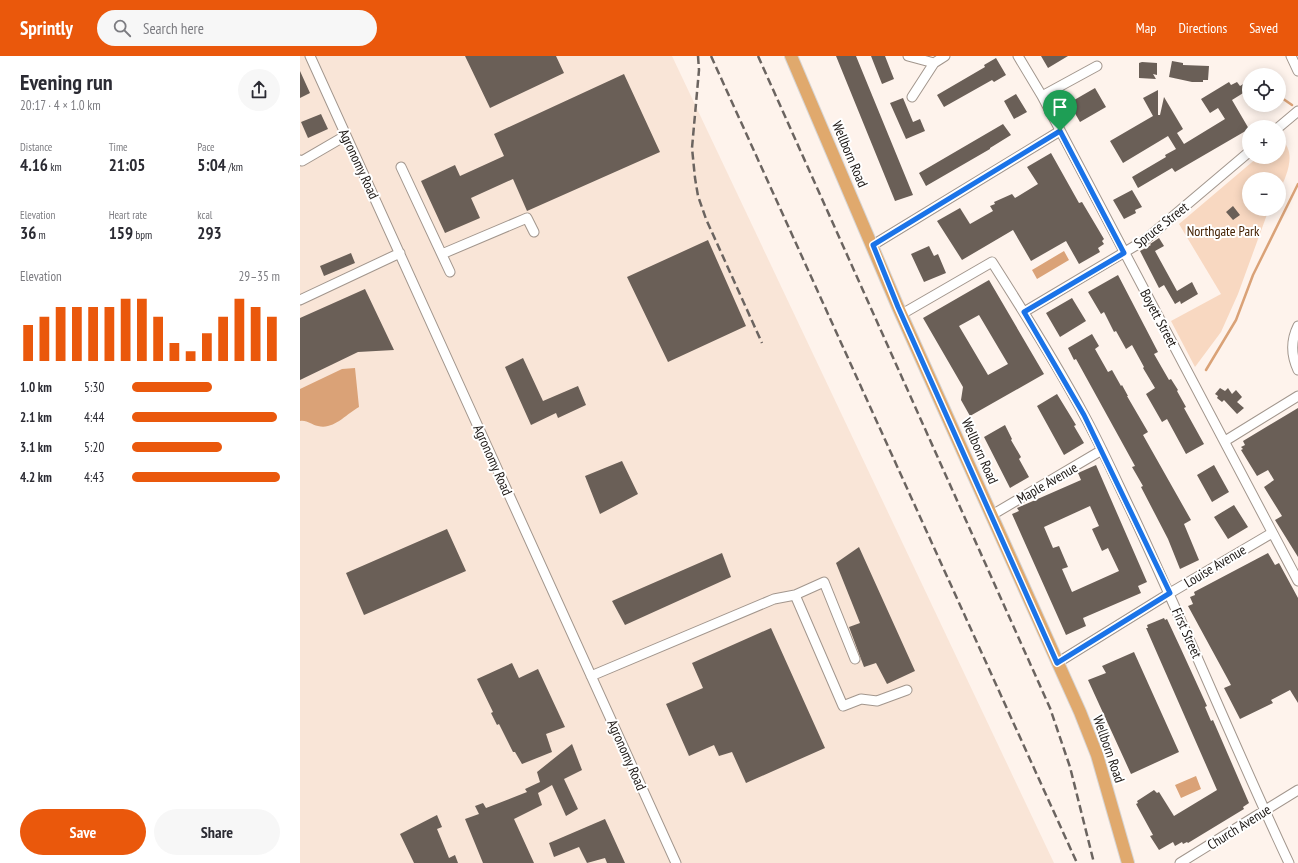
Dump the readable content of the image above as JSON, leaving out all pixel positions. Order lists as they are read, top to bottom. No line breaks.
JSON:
{"streets":{"main road":["Wellborn Road"],"street":["Agronomy Road","Spruce Street","Boyett Street","Maple Avenue","Louise Avenue","First Street","Church Avenue"]},"crossings":[["Wellborn Road","Maple Avenue"],["Wellborn Road","Louise Avenue"],["Wellborn Road","First Street"],["Spruce Street","Boyett Street"],["Spruce Street","First Street"],["Boyett Street","Louise Avenue"],["Maple Avenue","First Street"],["Louise Avenue","First Street"],["First Street","Church Avenue"]],"parks":["Northgate Park"],"page":{"header":"Sprintly","search":"Search here","nav":["Map","Directions","Saved"],"heading":["Evening run","20:17 · 4 × 1.0 km"],"map_buttons":["+","−"],"stats":[["Distance","4.16 km"],["Time","21:05"],["Pace","5:04 /km"],["Elevation","36 m"],["Heart rate","159 bpm"],["kcal","293"]],"chart":["Elevation","29–35 m"],"list":[{"name":"1.0 km","note":"5:30"},{"name":"2.1 km","note":"4:44"},{"name":"3.1 km","note":"5:20"},{"name":"4.2 km","note":"4:43"}],"buttons":["Save","Share"]}}
